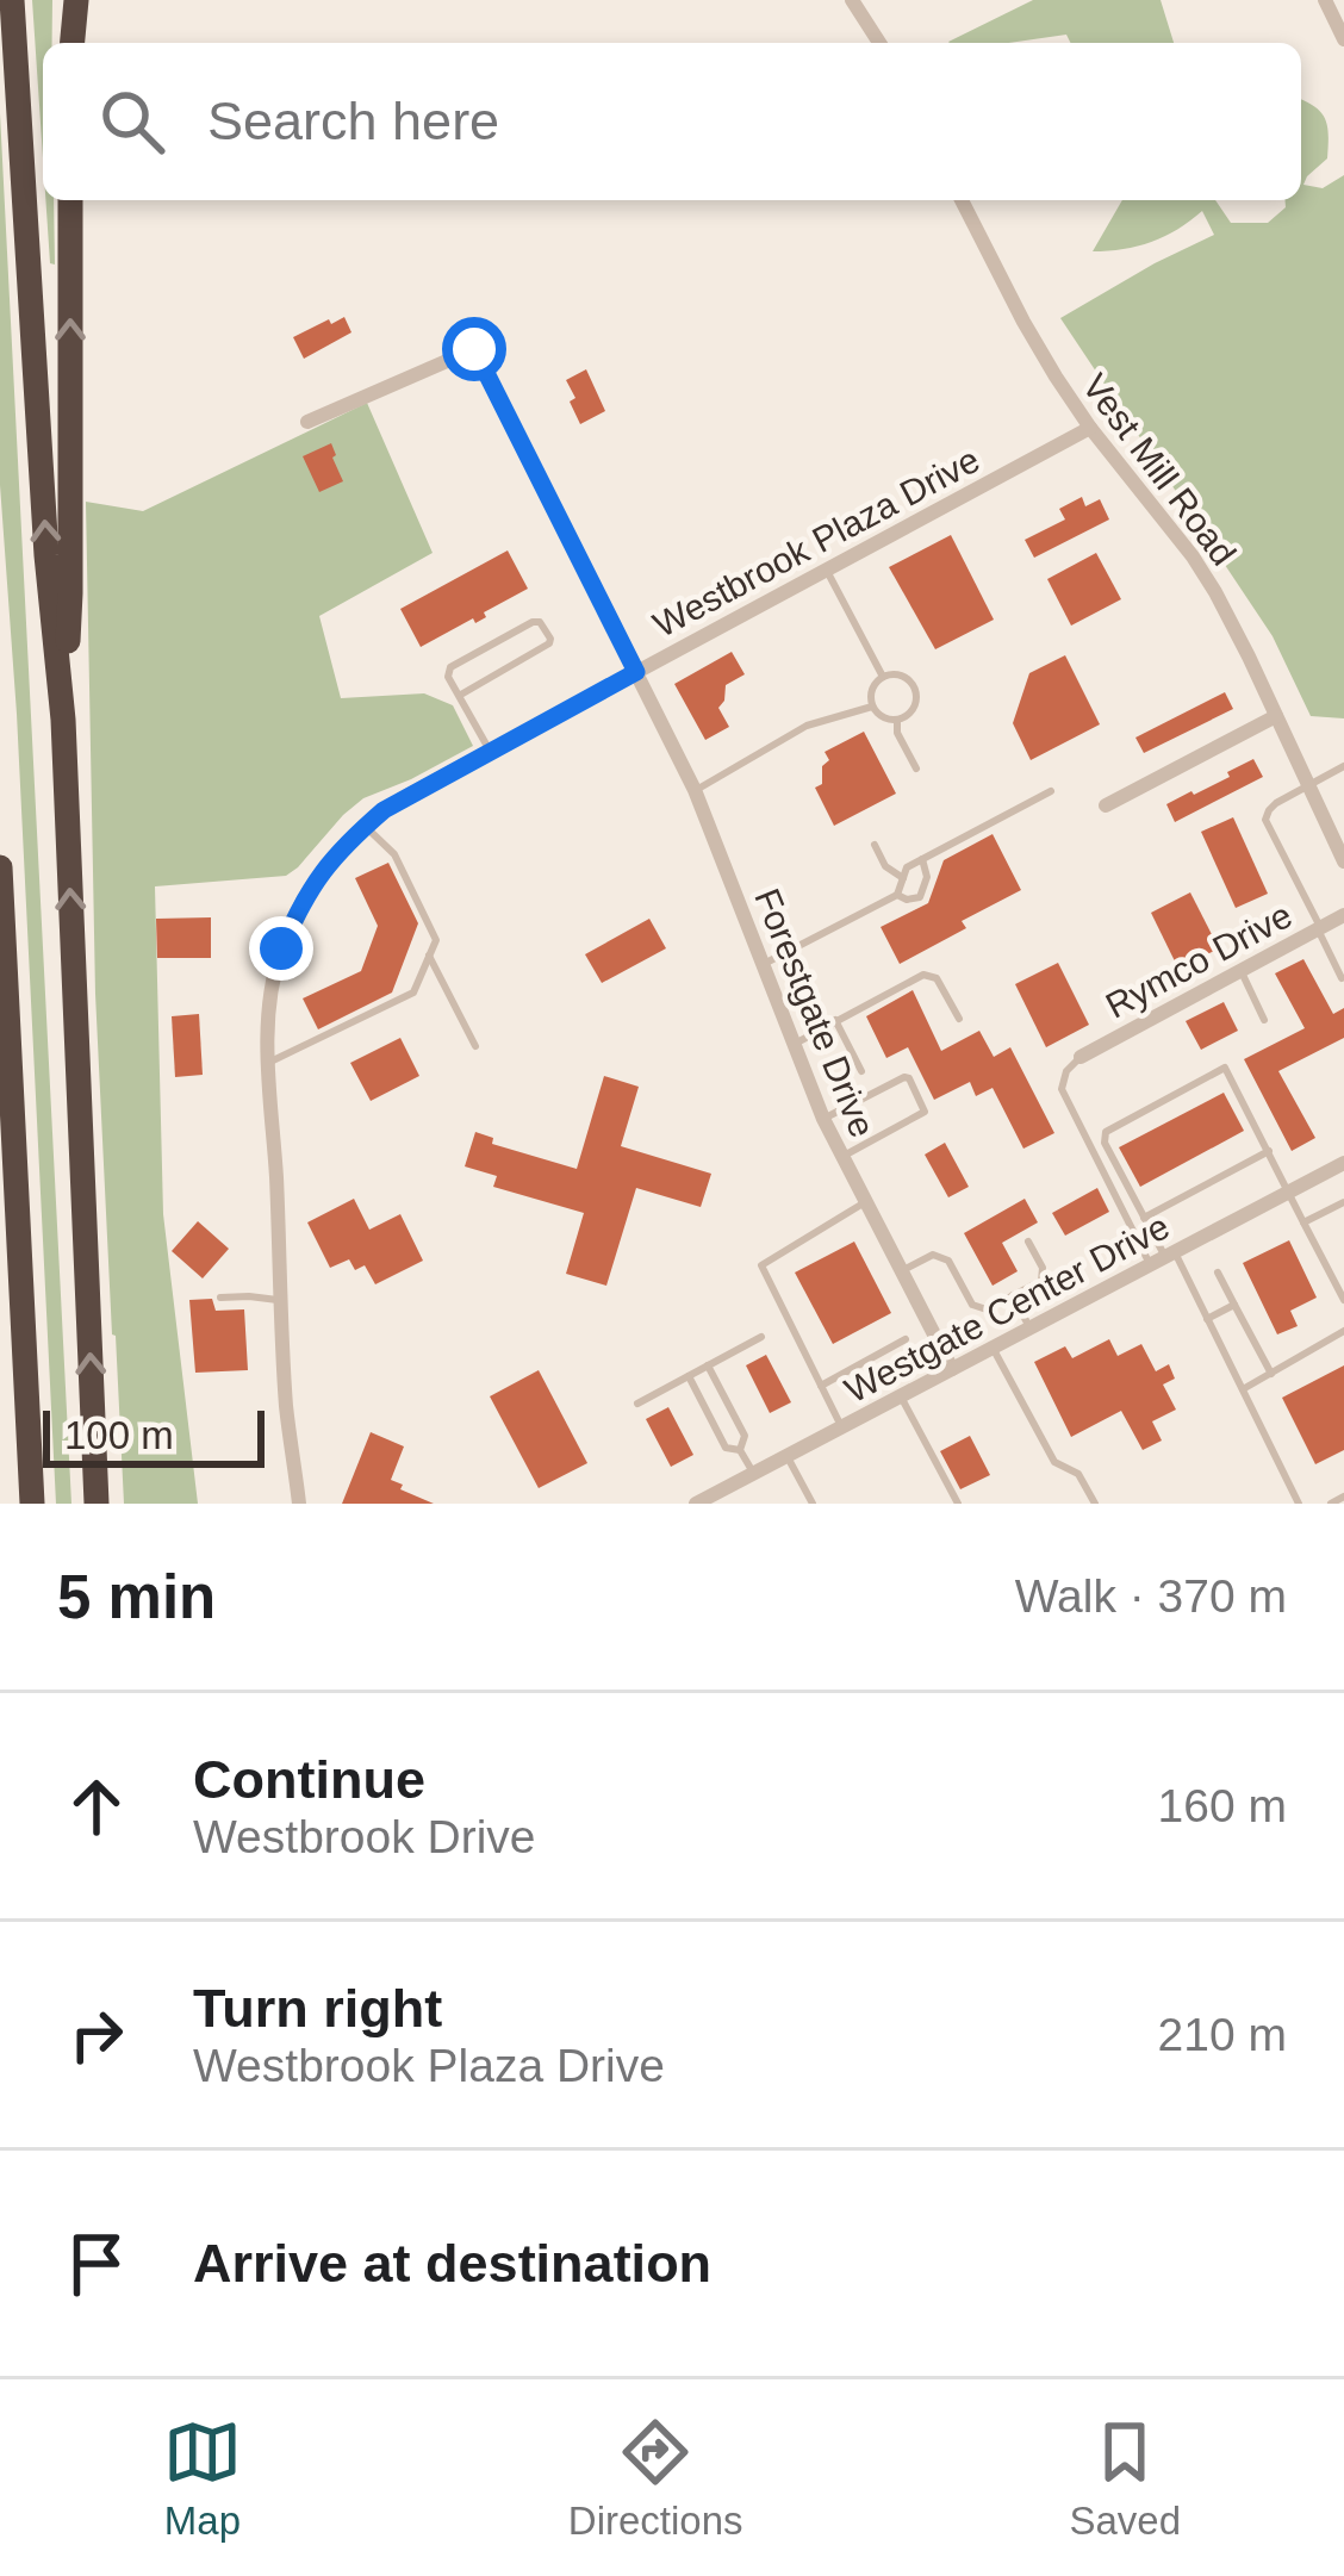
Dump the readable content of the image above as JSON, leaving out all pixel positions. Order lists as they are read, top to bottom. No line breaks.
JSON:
{"streets":{"street":["Vest Mill Road","Westbrook Plaza Drive","Rymco Drive","Forestgate Drive","Westgate Center Drive"]},"crossings":[["Vest Mill Road","Westbrook Plaza Drive"],["Westbrook Plaza Drive","Forestgate Drive"],["Forestgate Drive","Westgate Center Drive"]],"scale_bar":"100 m","page":{"search":"Search here","scale":"100 m","heading":["5 min","Walk · 370 m"],"list":[["Continue","Westbrook Drive","160 m"],["Turn right","Westbrook Plaza Drive","210 m"],"Arrive at destination"],"nav":["Map","Directions","Saved"]}}
